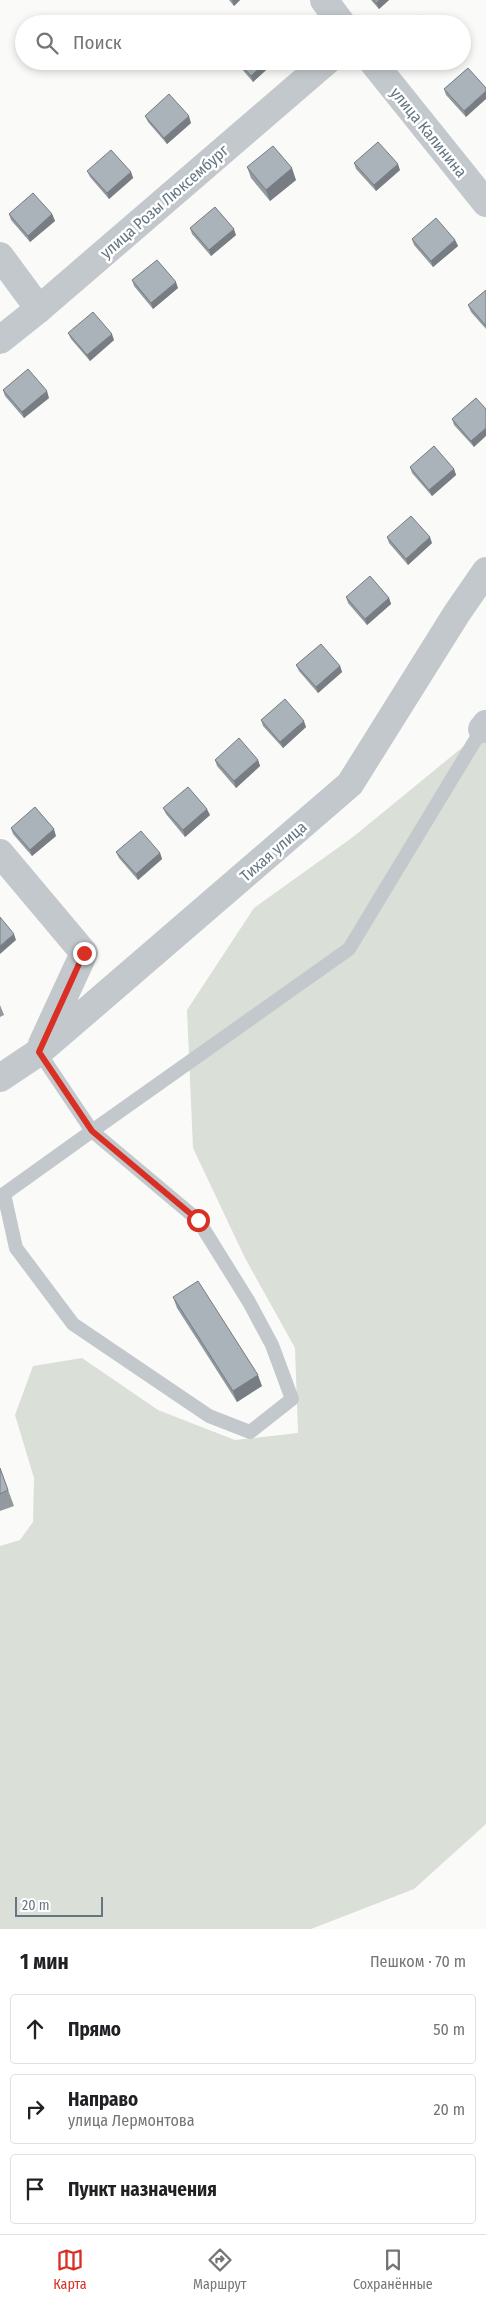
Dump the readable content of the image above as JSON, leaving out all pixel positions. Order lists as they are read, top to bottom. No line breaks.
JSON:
{"streets":{"street":["улица Калинина","улица Розы Люксембург","Тихая улица"]},"scale_bar":"20 m","page":{"search":"Поиск","scale":"20 m","heading":["1 мин","Пешком · 70 m"],"list":[["Прямо","50 m"],["Направо","улица Лермонтова","20 m"],"Пункт назначения"],"nav":["Карта","Маршрут","Сохранённые"]}}
